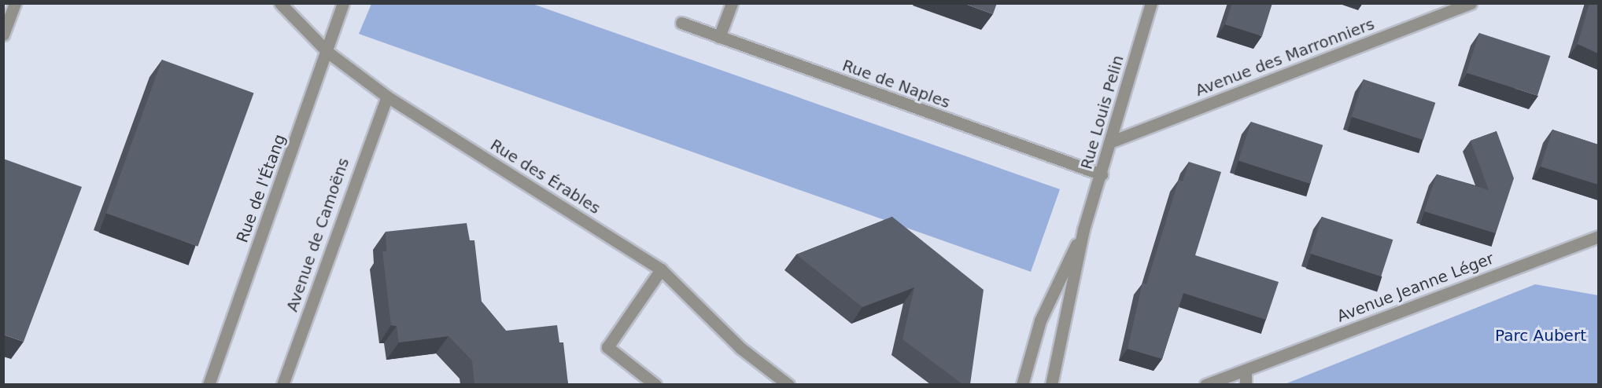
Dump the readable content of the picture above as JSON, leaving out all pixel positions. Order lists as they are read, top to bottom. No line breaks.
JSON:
{"streets":{"street":["Avenue des Marronniers","Rue de Naples","Rue Louis Pelin","Rue des Érables","Rue de l'Étang","Avenue de Camoëns","Avenue Jeanne Léger"]},"crossings":[["Avenue des Marronniers","Rue Louis Pelin"],["Rue de Naples","Rue Louis Pelin"],["Rue des Érables","Rue de l'Étang"],["Rue des Érables","Avenue de Camoëns"]],"parks":["Parc Aubert"]}
